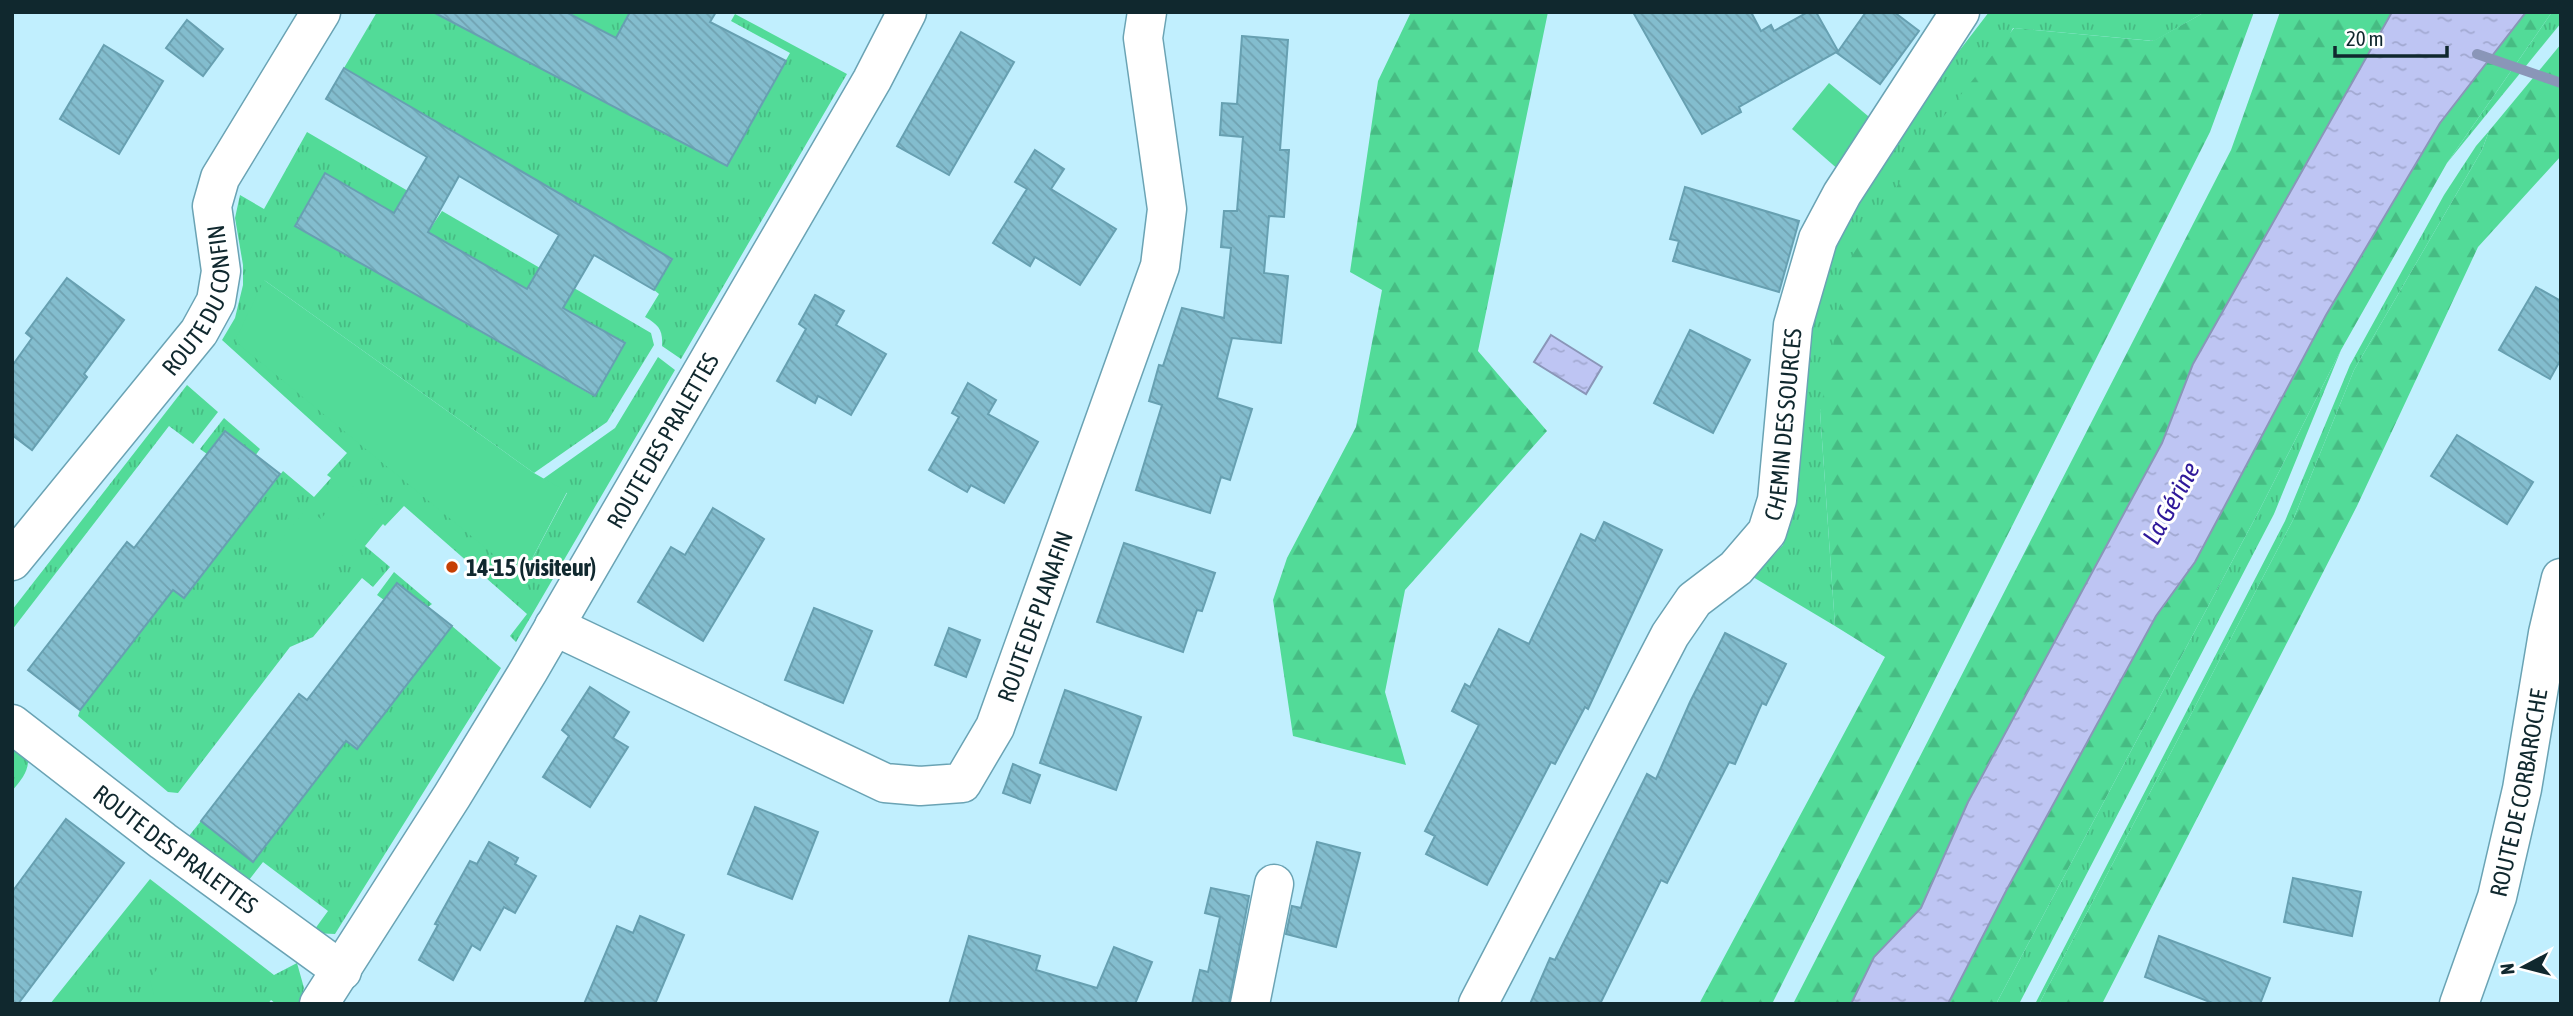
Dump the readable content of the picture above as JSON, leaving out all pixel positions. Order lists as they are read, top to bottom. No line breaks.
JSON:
{"streets":{"street":["ROUTE DU CONFIN","CHEMIN DES SOURCES","ROUTE DES PRALETTES","ROUTE DE PLANAFIN","ROUTE DE CORBAROCHE"]},"crossings":[["ROUTE DES PRALETTES","ROUTE DE PLANAFIN"]],"water":["La Gérine"],"places":["14-15 (visiteur)"],"scale_bar":"20 m","north":"left"}
